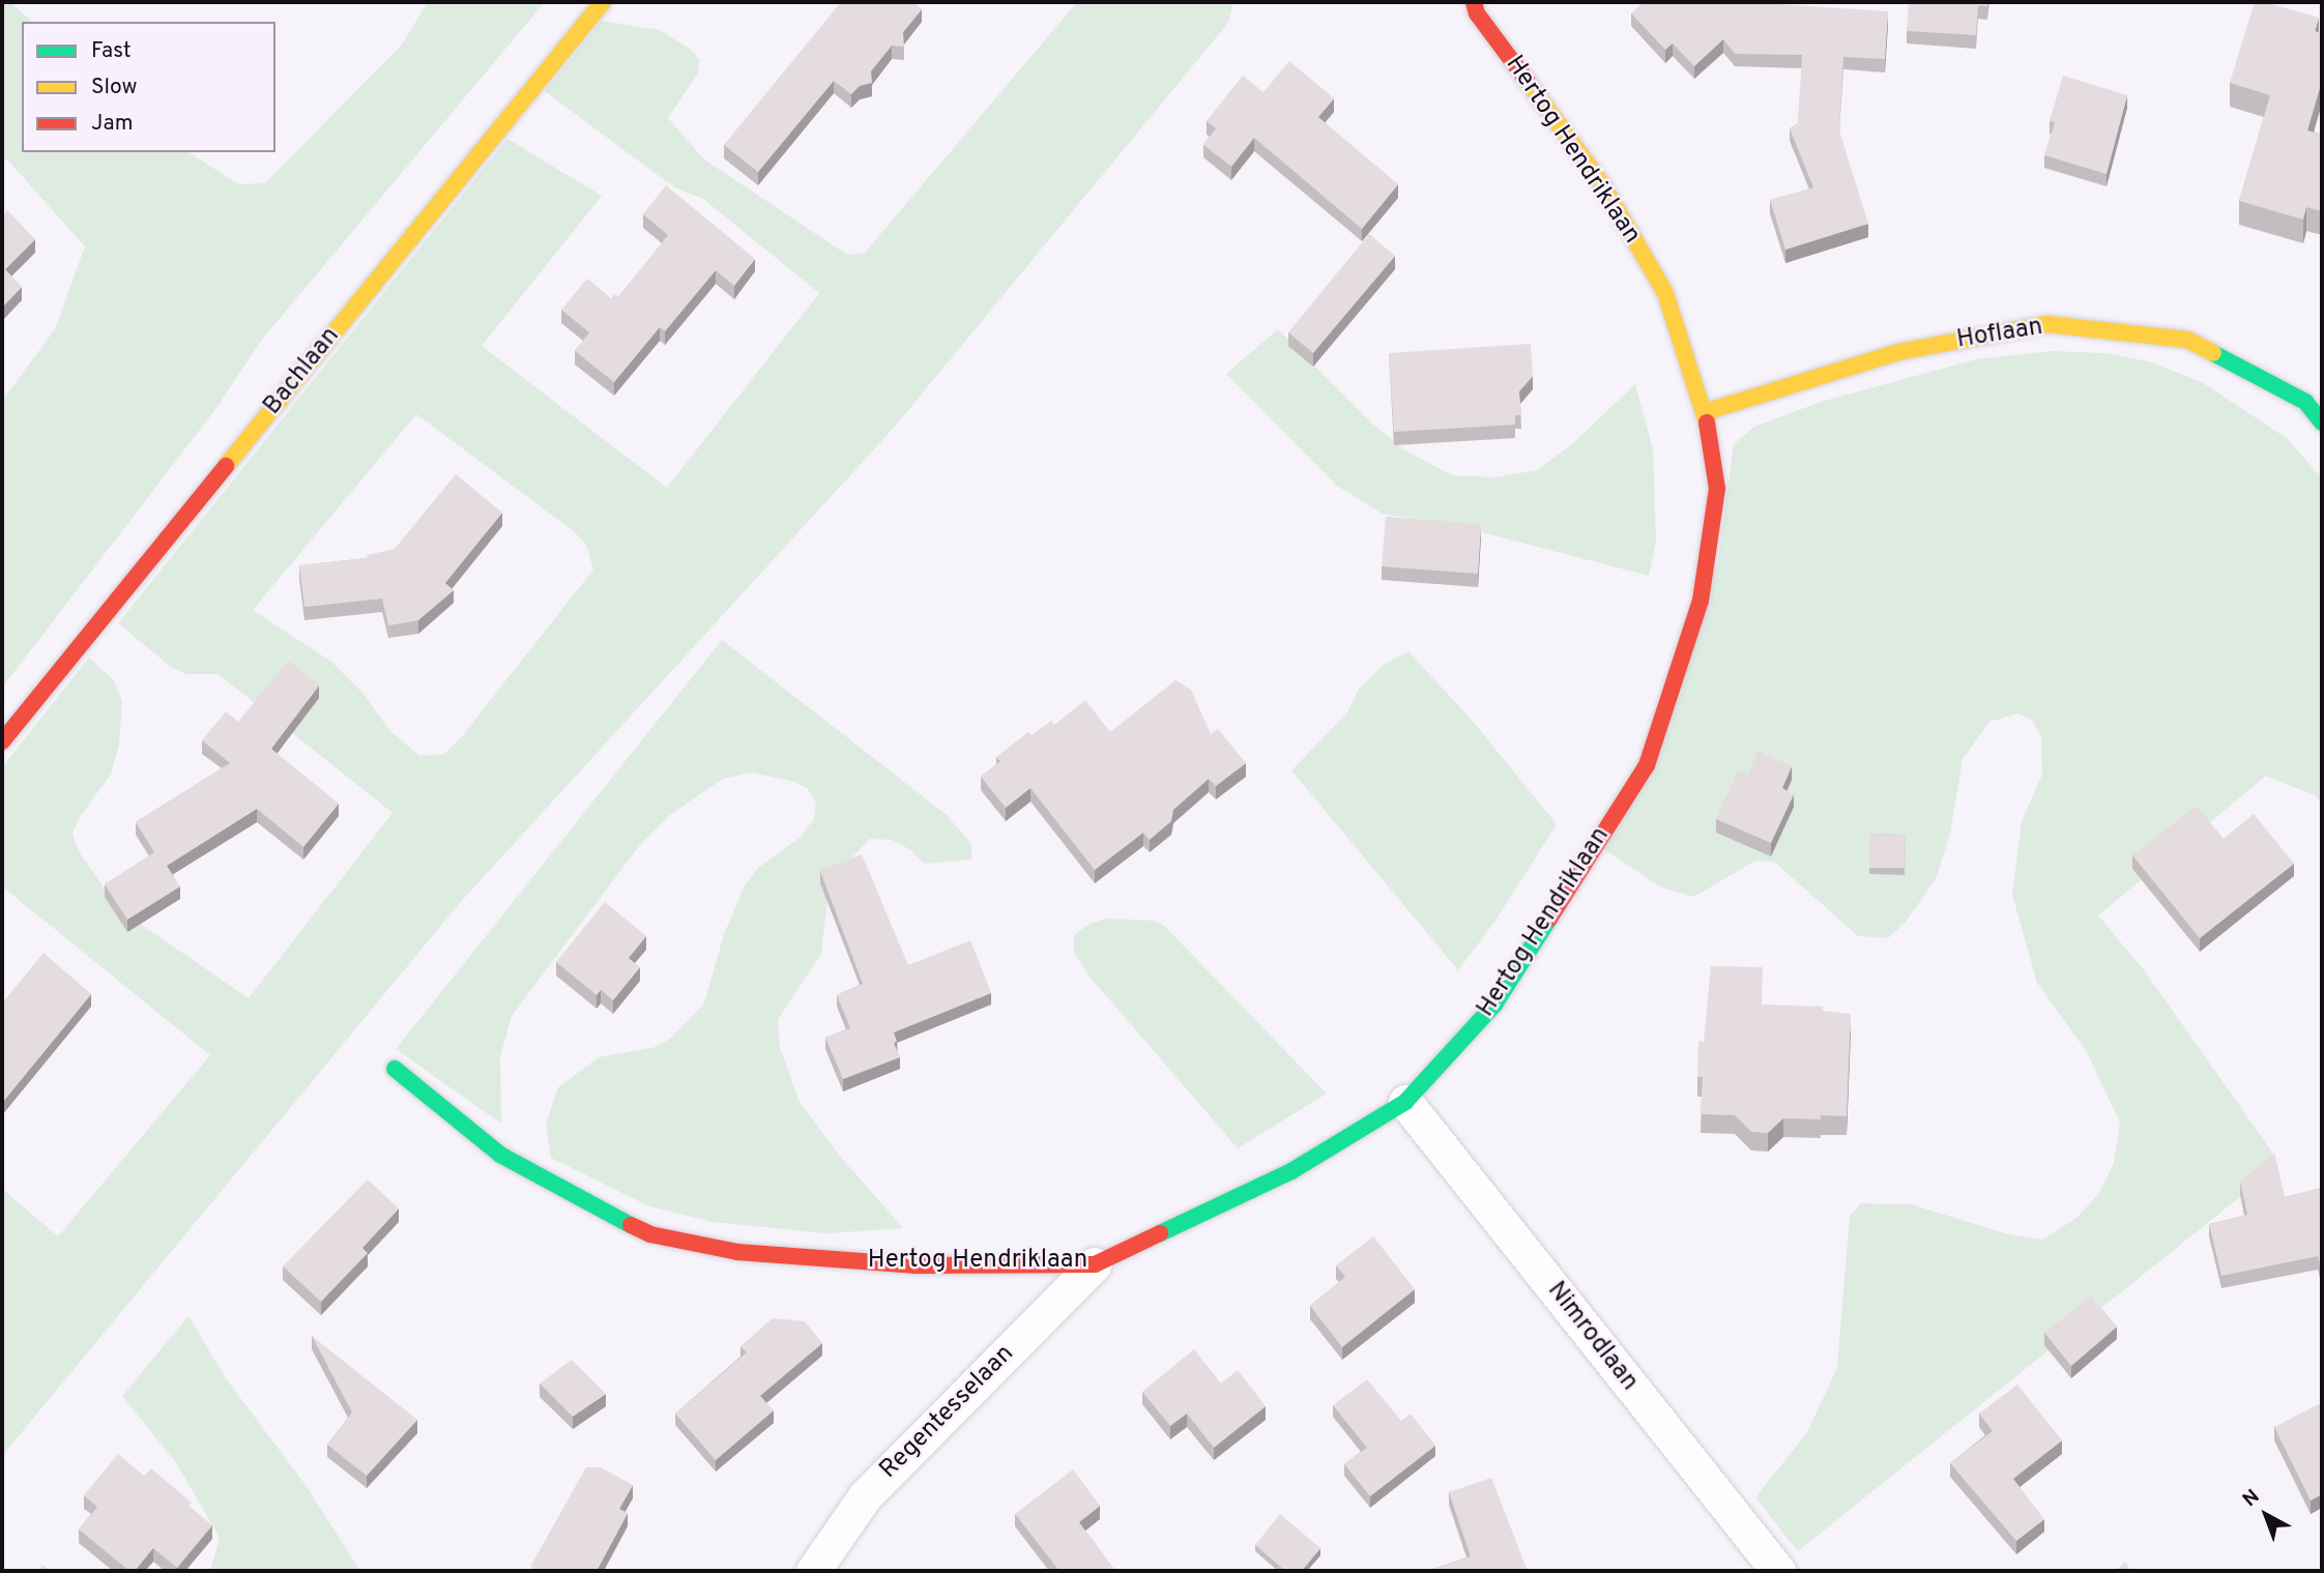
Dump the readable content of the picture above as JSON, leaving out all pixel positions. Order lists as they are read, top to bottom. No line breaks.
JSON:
{"streets":{"street":["Hertog Hendriklaan","Hoflaan","Bachlaan","Nimrodlaan","Regentesselaan"]},"crossings":[["Hertog Hendriklaan","Hoflaan"],["Hertog Hendriklaan","Nimrodlaan"],["Hertog Hendriklaan","Regentesselaan"]],"legend":["Fast","Slow","Jam"],"north":"top left"}
